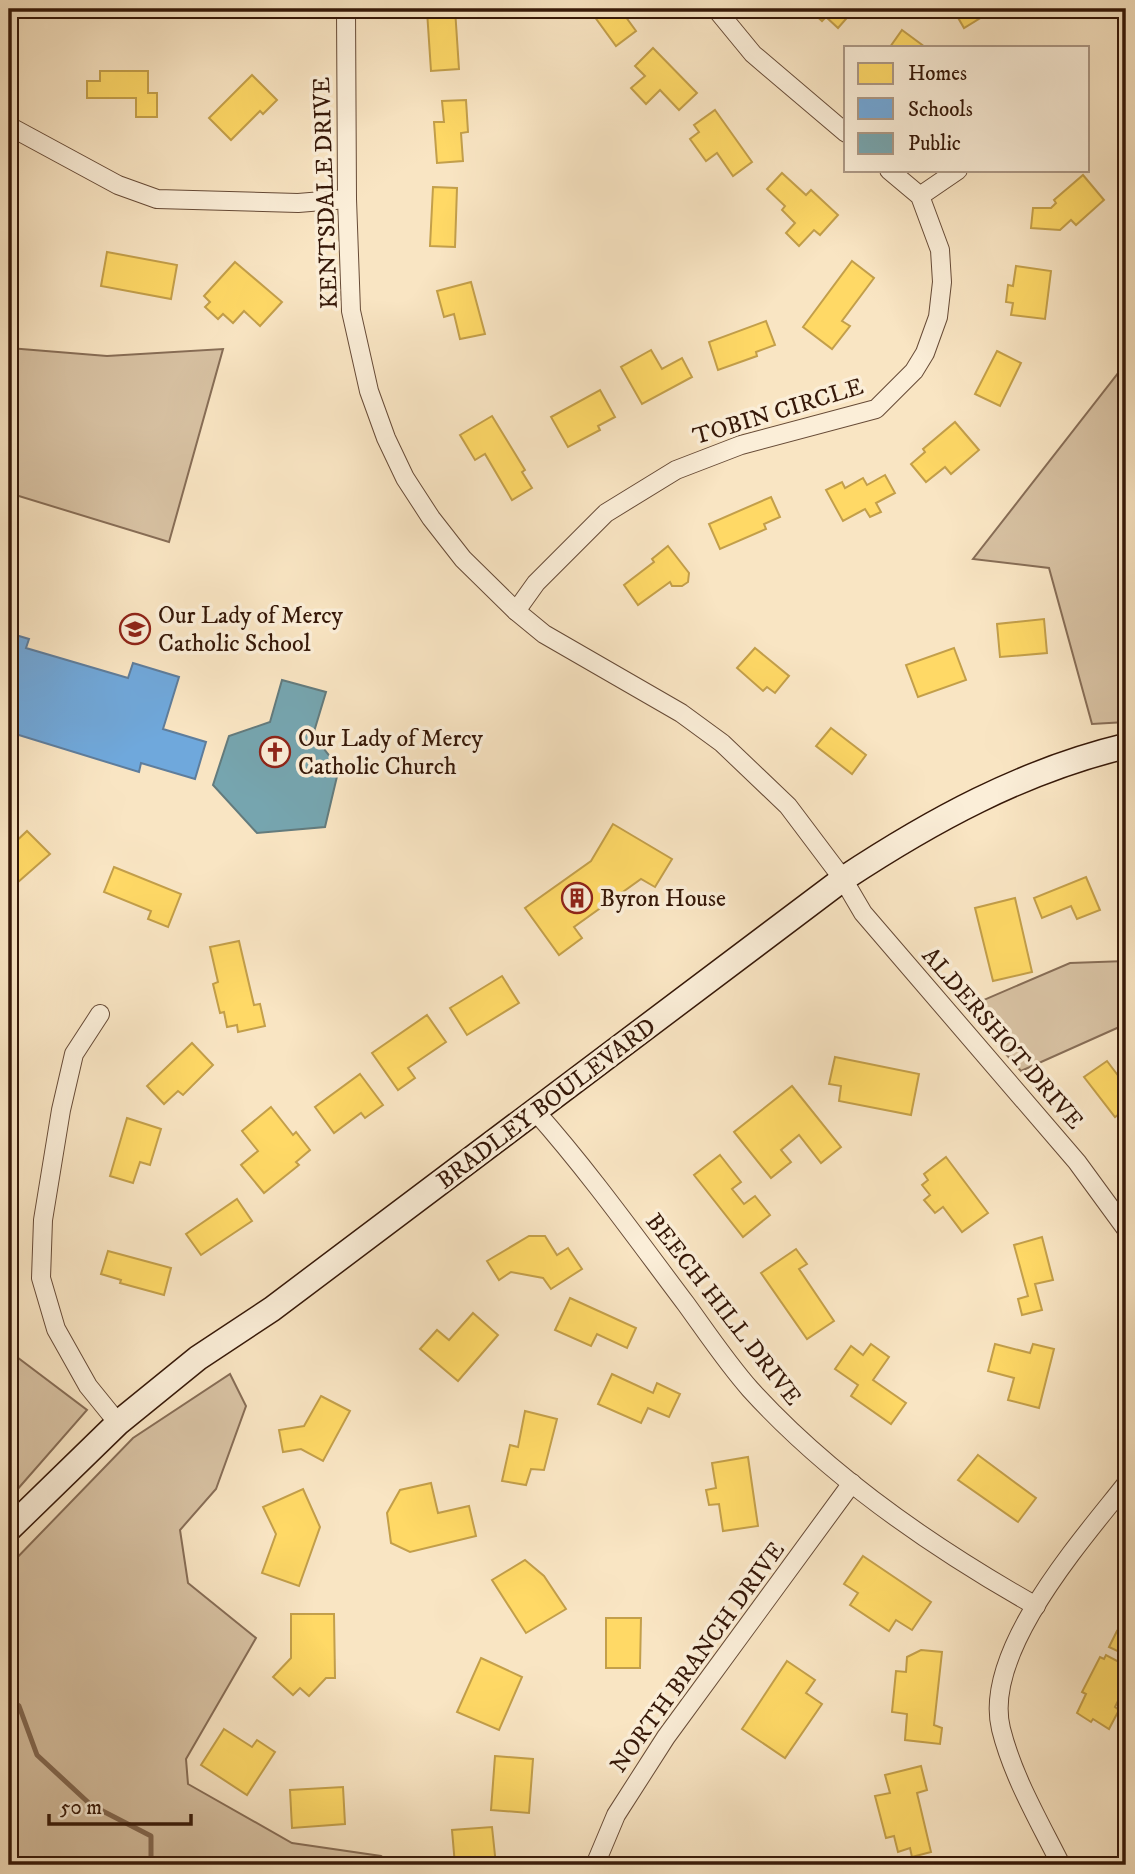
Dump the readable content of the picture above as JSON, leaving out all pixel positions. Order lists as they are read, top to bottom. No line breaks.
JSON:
{"streets":{"main road":["BRADLEY BOULEVARD"],"street":["KENTSDALE DRIVE","TOBIN CIRCLE","ALDERSHOT DRIVE","BEECH HILL DRIVE","NORTH BRANCH DRIVE"]},"crossings":[["KENTSDALE DRIVE","TOBIN CIRCLE"],["KENTSDALE DRIVE","ALDERSHOT DRIVE"],["KENTSDALE DRIVE","BRADLEY BOULEVARD"],["ALDERSHOT DRIVE","BRADLEY BOULEVARD"],["BRADLEY BOULEVARD","BEECH HILL DRIVE"],["BEECH HILL DRIVE","NORTH BRANCH DRIVE"]],"places":{"school or university":["Our Lady of Mercy Catholic School"],"church":["Our Lady of Mercy Catholic Church"],"building":["Byron House"]},"legend":["Homes","Schools","Public"],"scale_bar":"50 m"}
